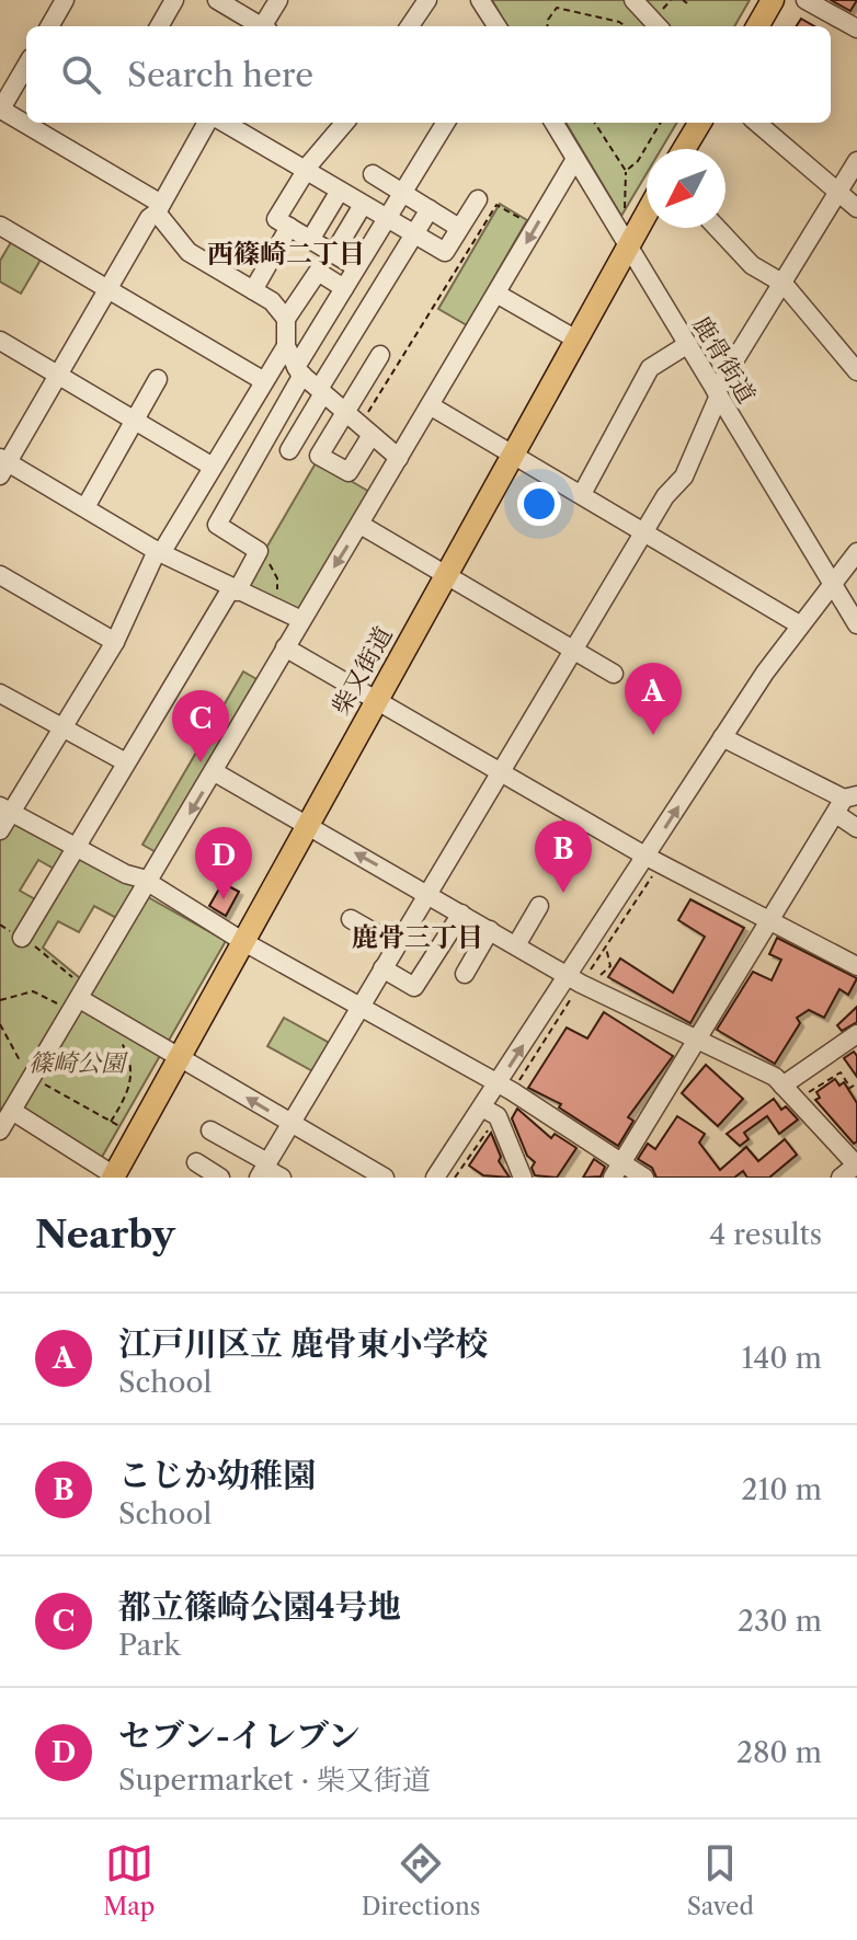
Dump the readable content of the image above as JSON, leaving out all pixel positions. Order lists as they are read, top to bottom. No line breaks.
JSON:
{"streets":{"main road":["柴又街道"],"street":["鹿骨街道"]},"crossings":[["鹿骨街道","柴又街道"]],"districts":["西篠崎二丁目","鹿骨三丁目"],"parks":["篠崎公園"],"north":"bottom left","page":{"search":"Search here","pins":["A","C","B","D"],"heading":["Nearby","4 results"],"list":[{"mark":"A","name":"江戸川区立 鹿骨東小学校","note":"School","value":"140 m"},{"mark":"B","name":"こじか幼稚園","note":"School","value":"210 m"},{"mark":"C","name":"都立篠崎公園4号地","note":"Park","value":"230 m"},{"mark":"D","name":"セブン-イレブン","note":"Supermarket · 柴又街道","value":"280 m"}],"nav":["Map","Directions","Saved"]}}
